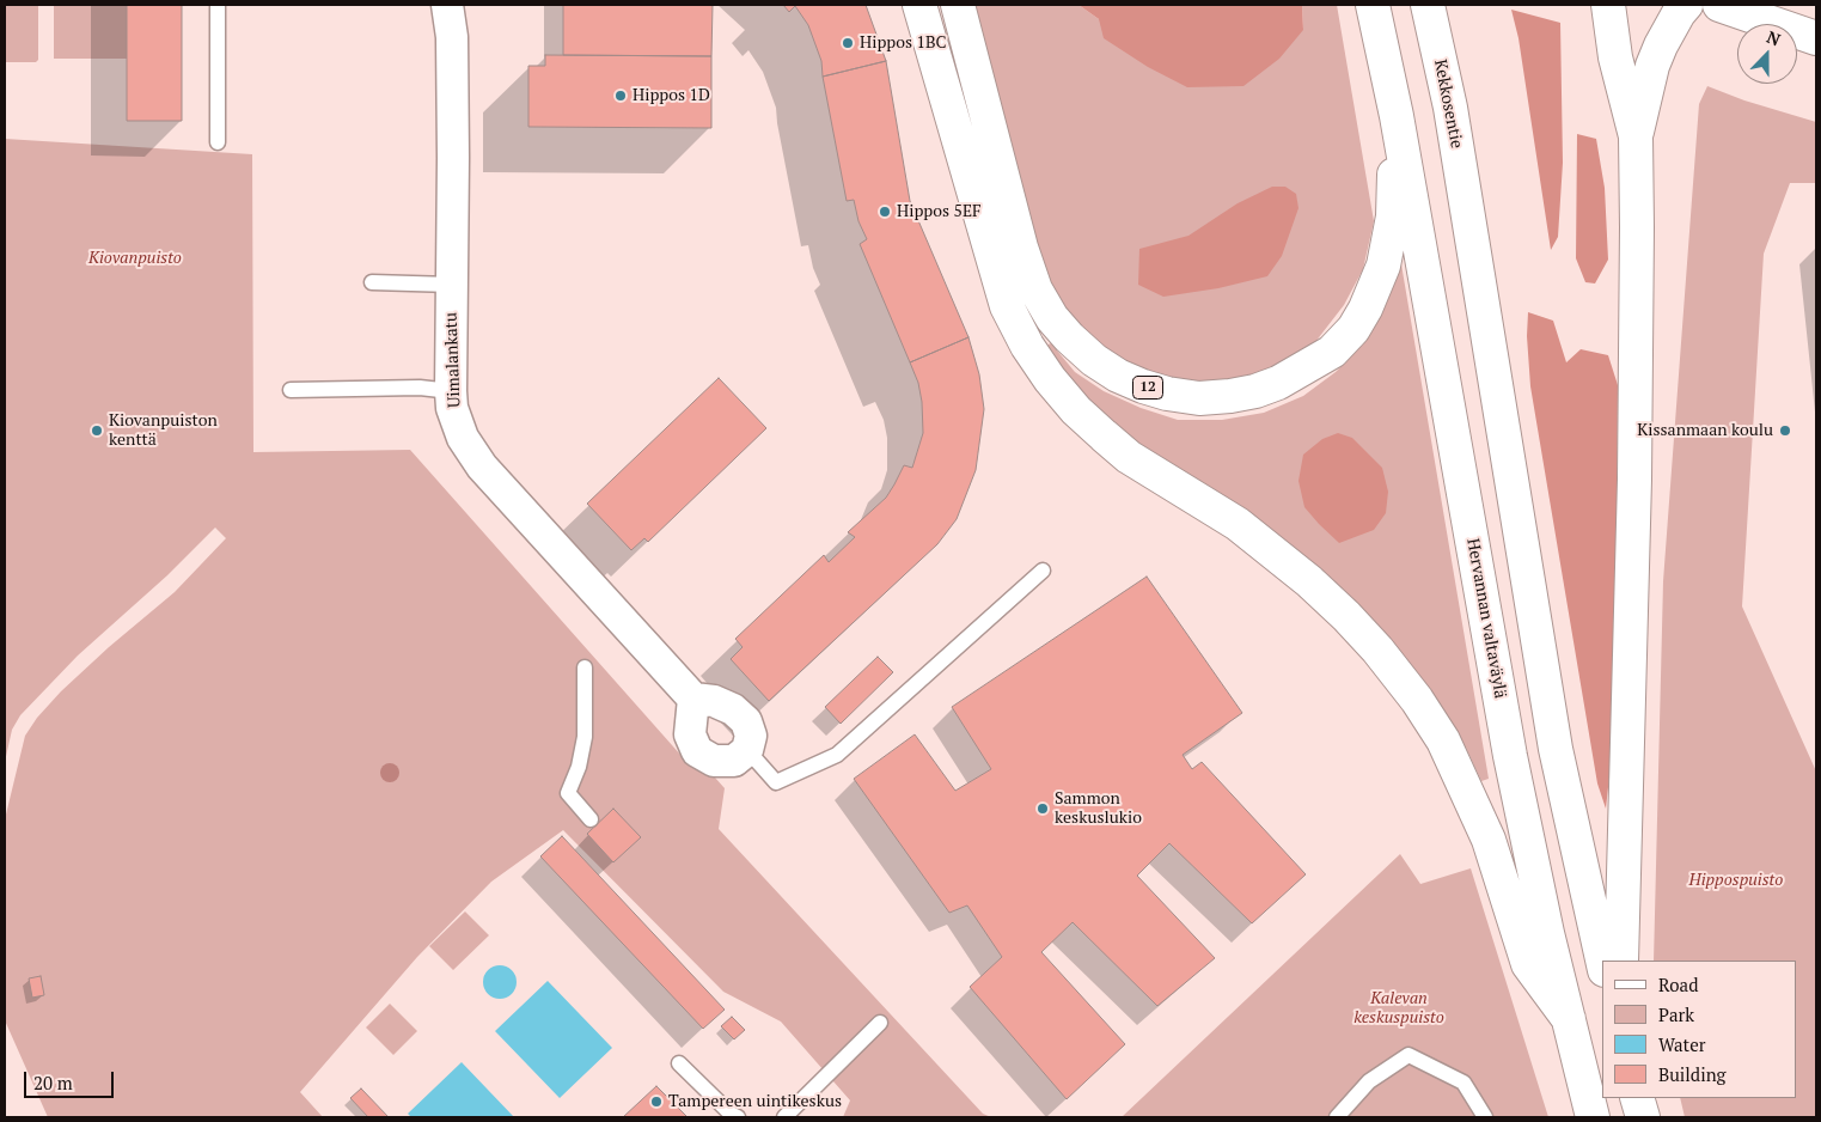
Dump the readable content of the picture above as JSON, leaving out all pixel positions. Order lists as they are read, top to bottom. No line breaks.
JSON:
{"streets":{"highway":["Kekkosentie","12","Hervannan valtaväylä"],"street":["Uimalankatu"]},"crossings":[["12","Hervannan valtaväylä"]],"parks":["Kiovanpuisto","Hippospuisto","Kalevan keskuspuisto"],"places":["Hippos 1BC","Hippos 1D","Hippos 5EF","Kiovanpuiston kenttä","Kissanmaan koulu","Sammon keskuslukio","Tampereen uintikeskus"],"legend":["Road","Park","Water","Building"],"scale_bar":"20 m","north":"top"}
